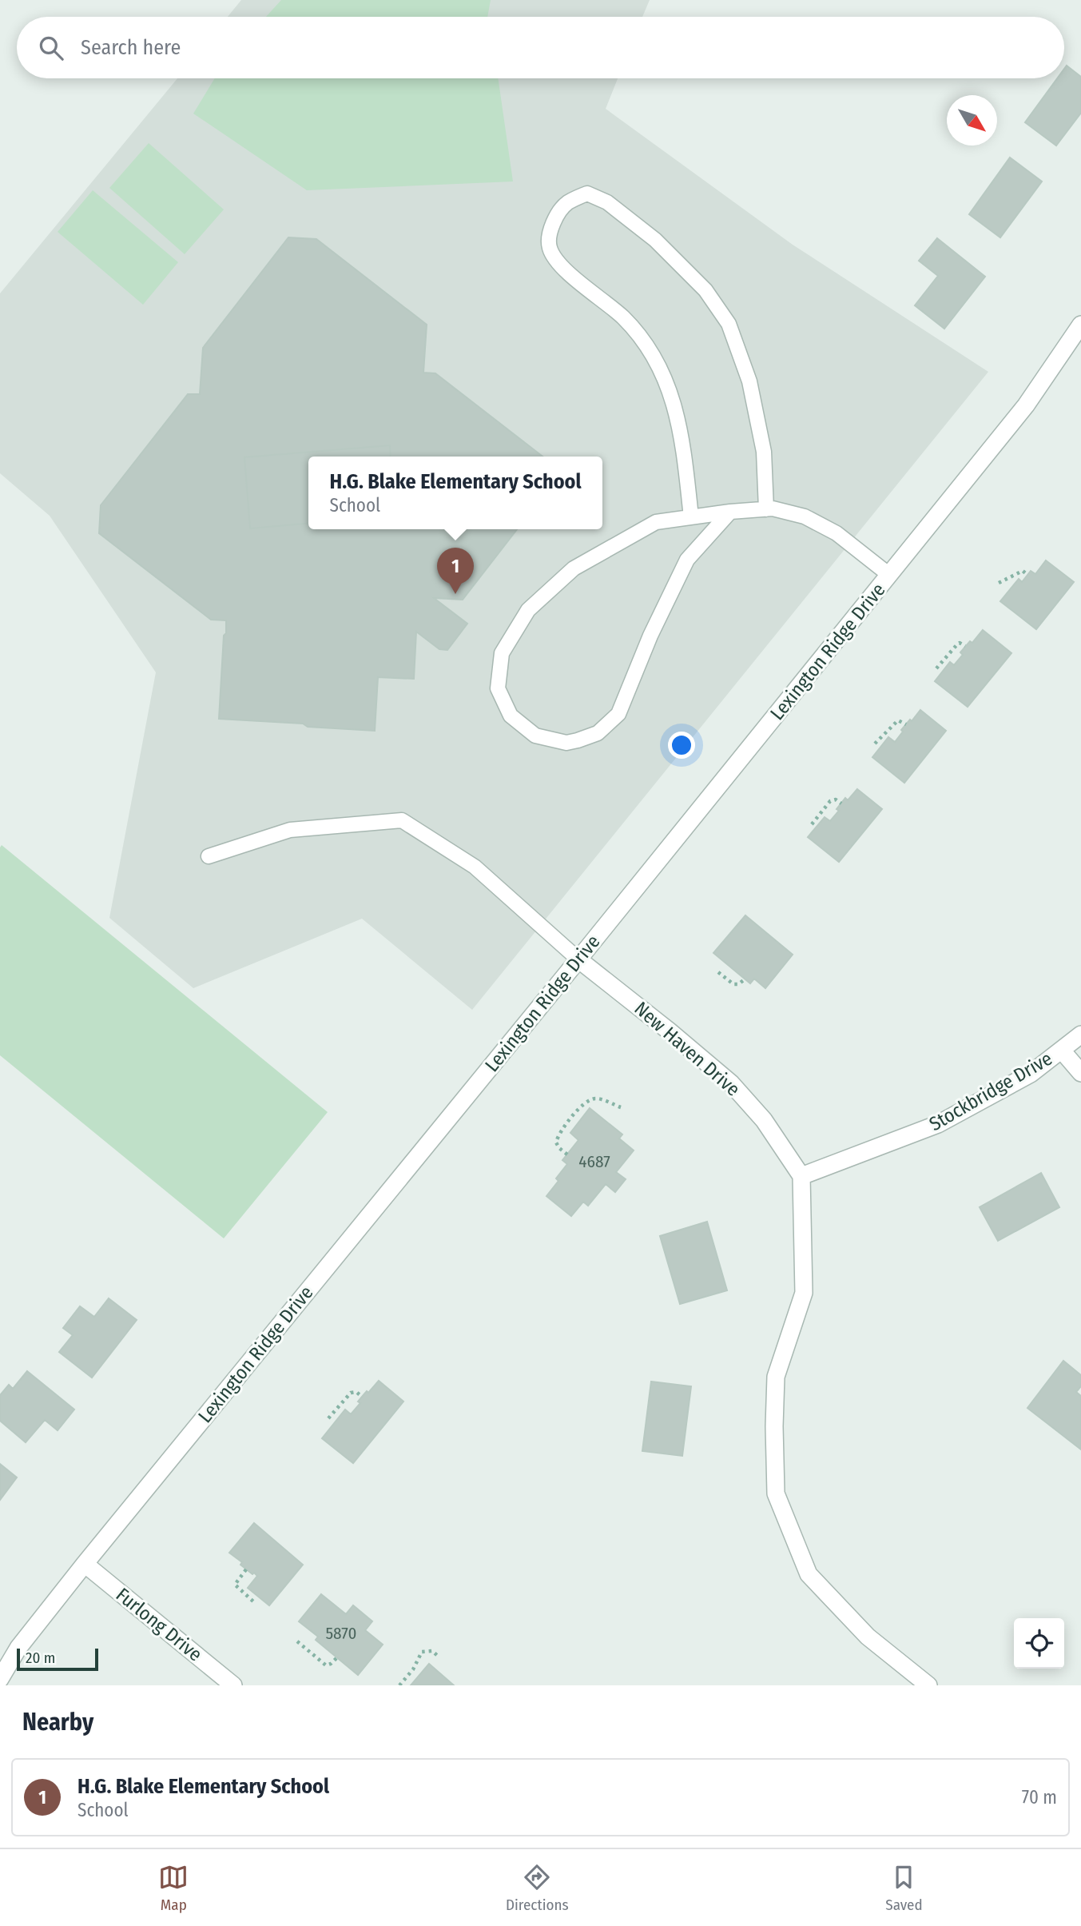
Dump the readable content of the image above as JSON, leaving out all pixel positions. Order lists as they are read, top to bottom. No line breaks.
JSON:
{"streets":{"street":["Lexington Ridge Drive","New Haven Drive","Stockbridge Drive","Furlong Drive"]},"crossings":[["Lexington Ridge Drive","New Haven Drive"],["Lexington Ridge Drive","Furlong Drive"],["New Haven Drive","Stockbridge Drive"]],"house_numbers":["4687","5870"],"scale_bar":"20 m","north":"bottom right","page":{"search":"Search here","popup":["H.G. Blake Elementary School","School"],"pins":"1","scale":"20 m","heading":"Nearby","list":[{"mark":"1","name":"H.G. Blake Elementary School","note":"School","value":"70 m"}],"nav":["Map","Directions","Saved"]}}
